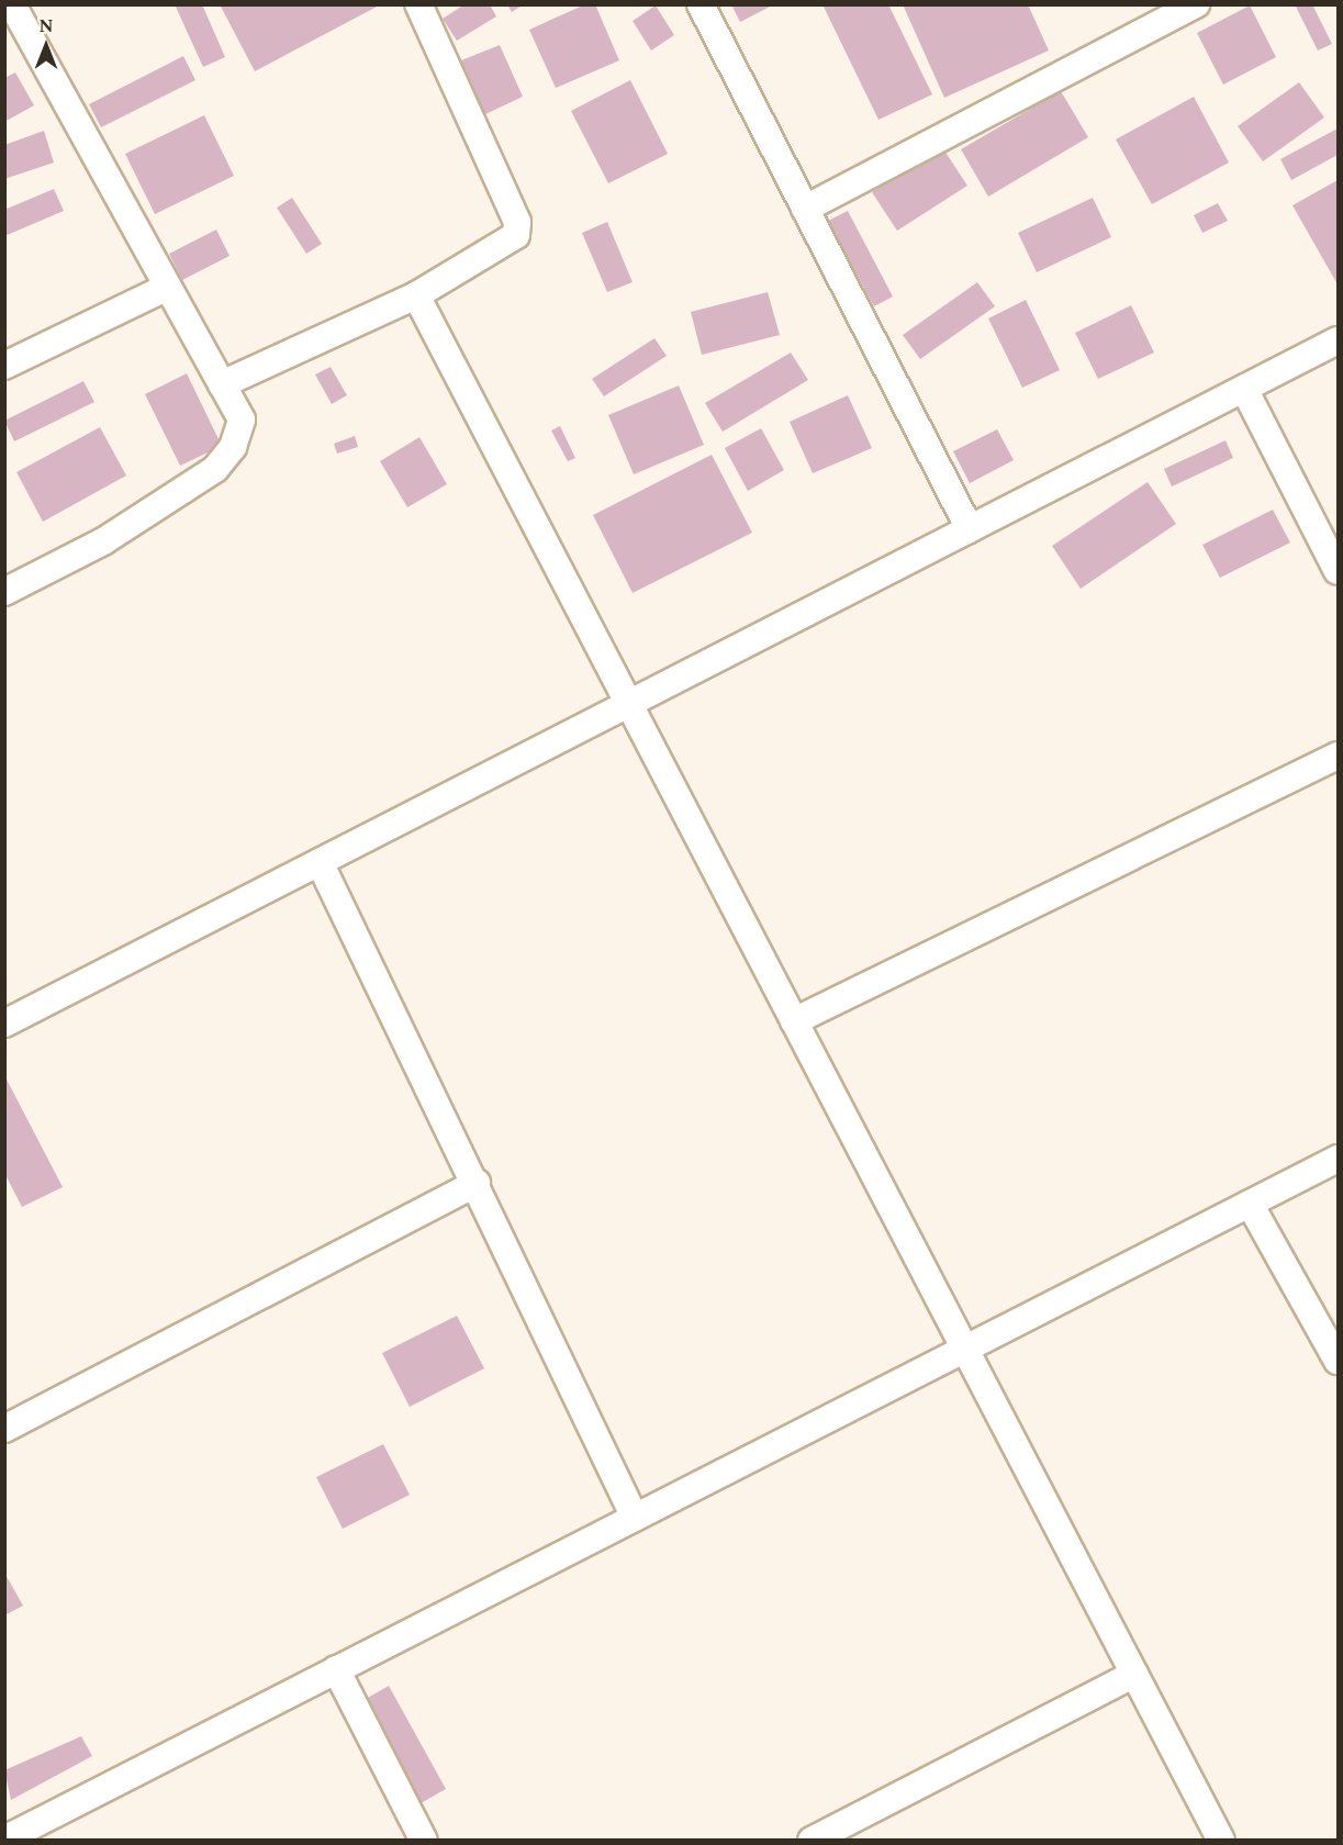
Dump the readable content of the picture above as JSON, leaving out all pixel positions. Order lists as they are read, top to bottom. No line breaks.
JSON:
{"north":"top"}
